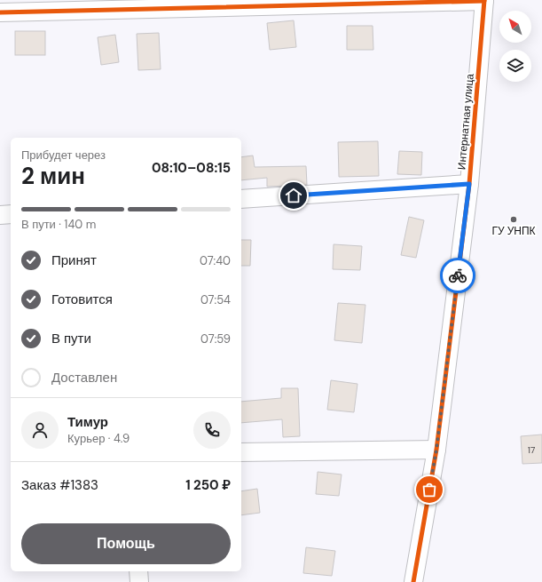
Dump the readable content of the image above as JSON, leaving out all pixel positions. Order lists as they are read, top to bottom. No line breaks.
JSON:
{"streets":{"street":["Интернатная улица"]},"places":["ГУ УНПК"],"house_numbers":["17"],"north":"top left","page":{"heading":["2 мин","Прибудет через","08:10–08:15"],"panel":["Тимур","Курьер · 4.9","Заказ #1383","1 250 ₽"],"bar":"В пути · 140 m","list":[["Принят","07:40"],["Готовится","07:54"],["В пути","07:59"],"Доставлен"],"buttons":"Помощь"}}
